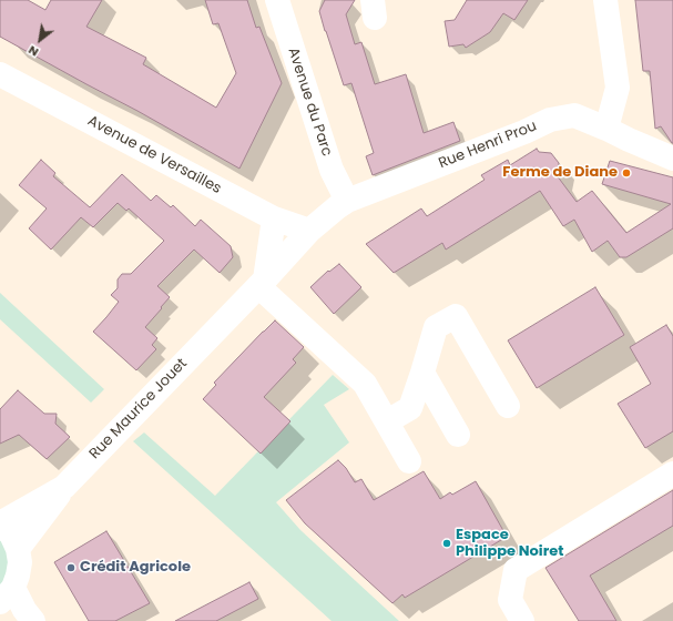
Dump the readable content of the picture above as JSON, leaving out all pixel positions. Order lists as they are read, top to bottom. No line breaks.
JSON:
{"streets":{"street":["Avenue du Parc","Rue Henri Prou","Avenue de Versailles","Rue Maurice Jouet"]},"crossings":[["Avenue du Parc","Rue Henri Prou"],["Rue Henri Prou","Avenue de Versailles"],["Rue Henri Prou","Rue Maurice Jouet"],["Avenue de Versailles","Rue Maurice Jouet"]],"places":["Ferme de Diane","Espace Philippe Noiret","Crédit Agricole"],"north":"bottom left"}
